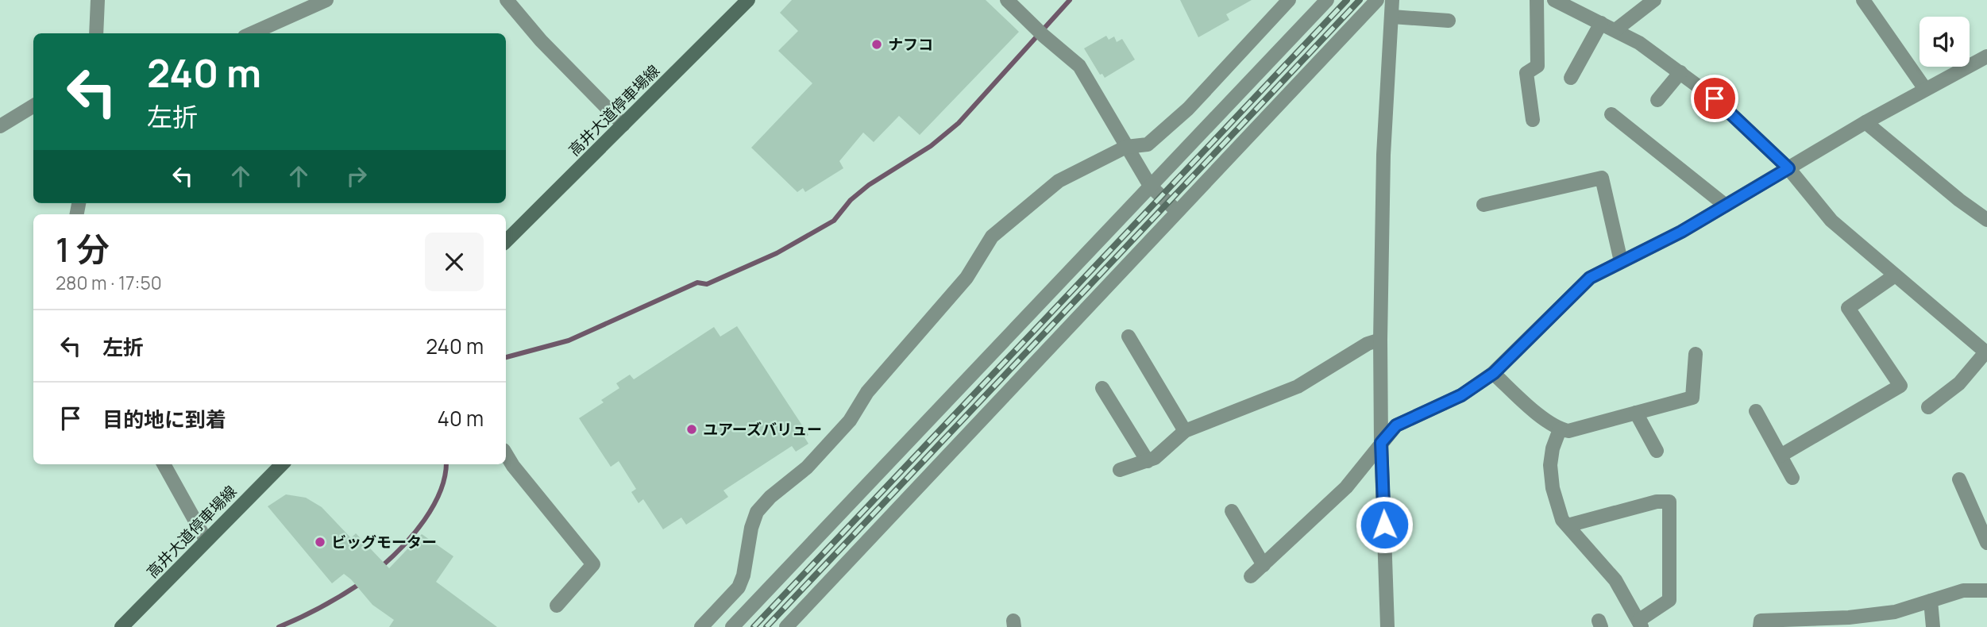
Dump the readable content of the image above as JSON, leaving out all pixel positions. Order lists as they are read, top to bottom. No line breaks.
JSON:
{"streets":{"main road":["高井大道停車場線"]},"places":["ナフコ","ユアーズバリュー","ビッグモーター"],"page":{"turn":["240 m","左折"],"heading":["1 分","280 m · 17:50"],"list":[{"name":"左折","value":"240 m"},{"name":"目的地に到着","value":"40 m"}]}}
